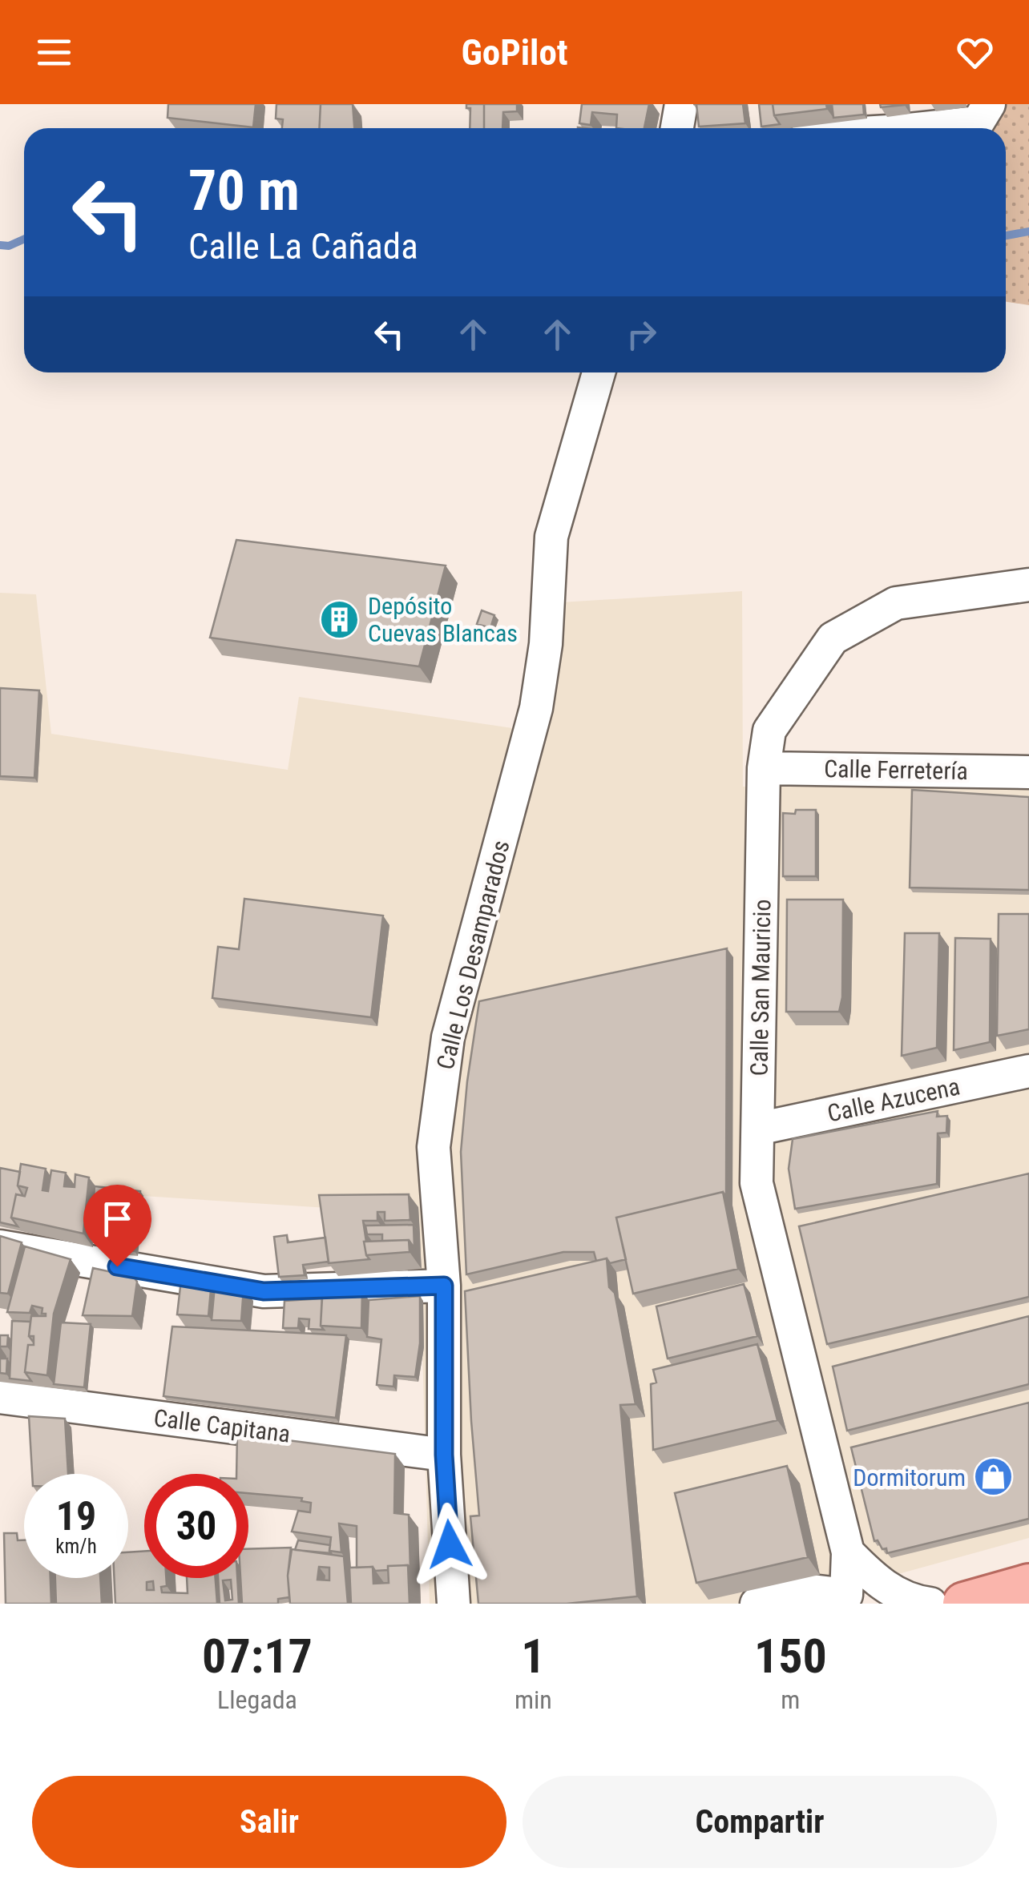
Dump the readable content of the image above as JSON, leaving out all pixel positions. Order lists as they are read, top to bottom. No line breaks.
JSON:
{"streets":{"street":["Calle Ferretería","Calle Los Desamparados","Calle San Mauricio","Calle Azucena","Calle Capitana"]},"crossings":[["Calle Ferretería","Calle San Mauricio"],["Calle Los Desamparados","Calle Capitana"],["Calle San Mauricio","Calle Azucena"]],"places":{"building":["Depósito Cuevas Blancas"],"shop":["Dormitorum"]},"page":{"header":"GoPilot","turn":["70 m","Calle La Cañada"],"speed":"19 km/h","limit":"30","eta":["07:17","Llegada","1","min","150","m"],"buttons":["Salir","Compartir"]}}
